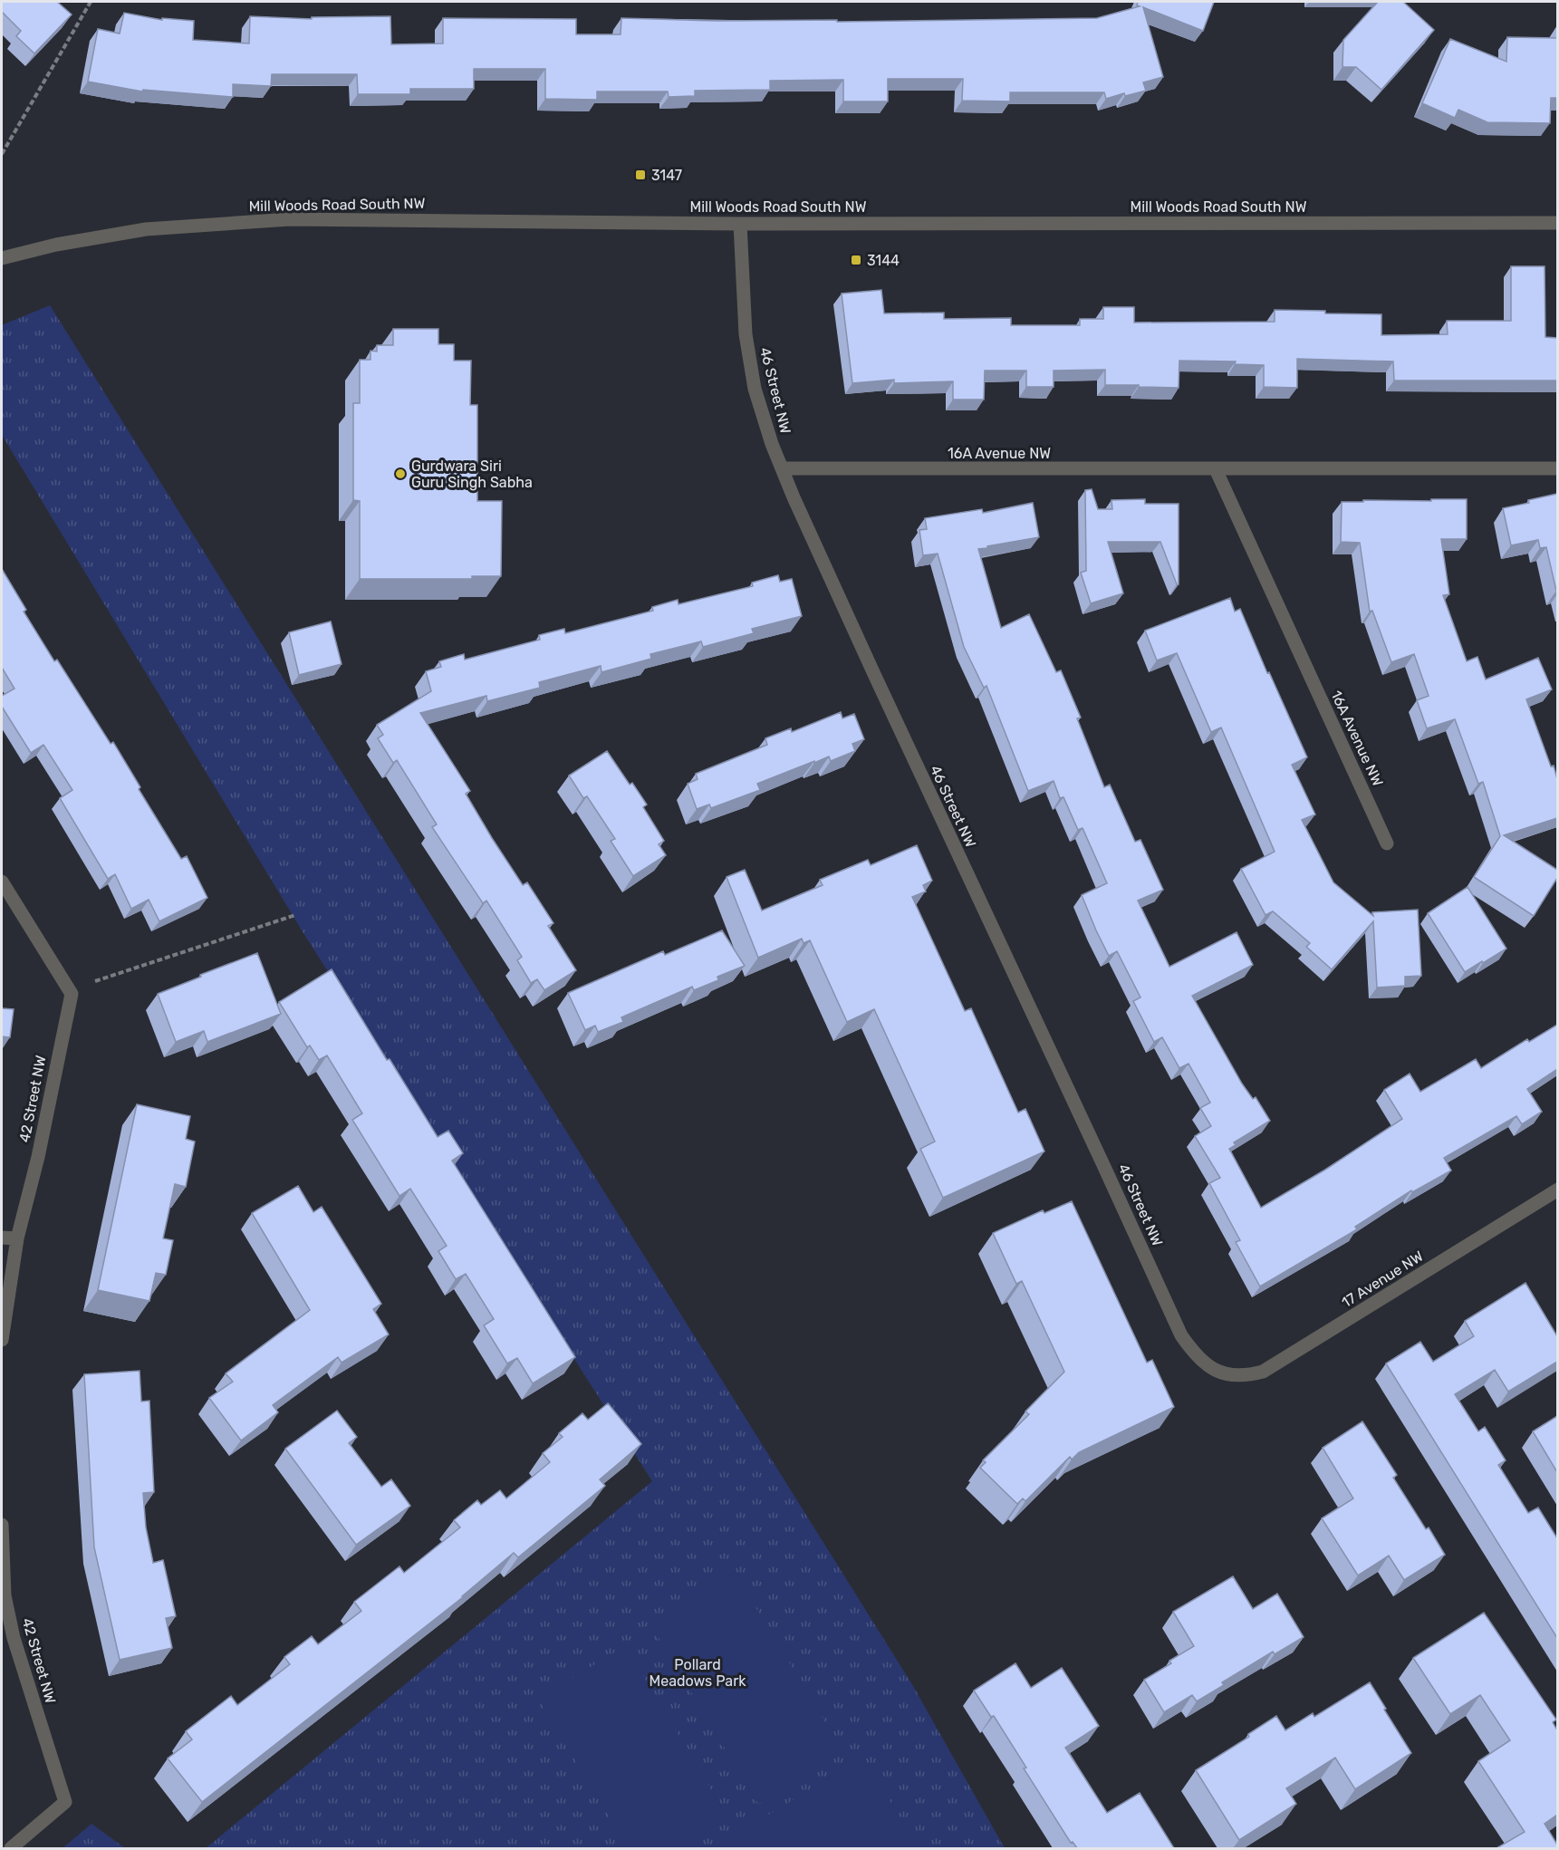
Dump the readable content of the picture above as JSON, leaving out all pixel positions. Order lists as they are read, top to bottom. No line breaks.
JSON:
{"streets":{"street":["Mill Woods Road South NW","46 Street NW","16A Avenue NW","42 Street NW","17 Avenue NW"]},"crossings":[["Mill Woods Road South NW","46 Street NW"],["46 Street NW","16A Avenue NW"],["46 Street NW","17 Avenue NW"]],"parks":["Pollard Meadows Park"],"places":{"transit":["3147","3144"],"other":["Gurdwara Siri Guru Singh Sabha"]}}
